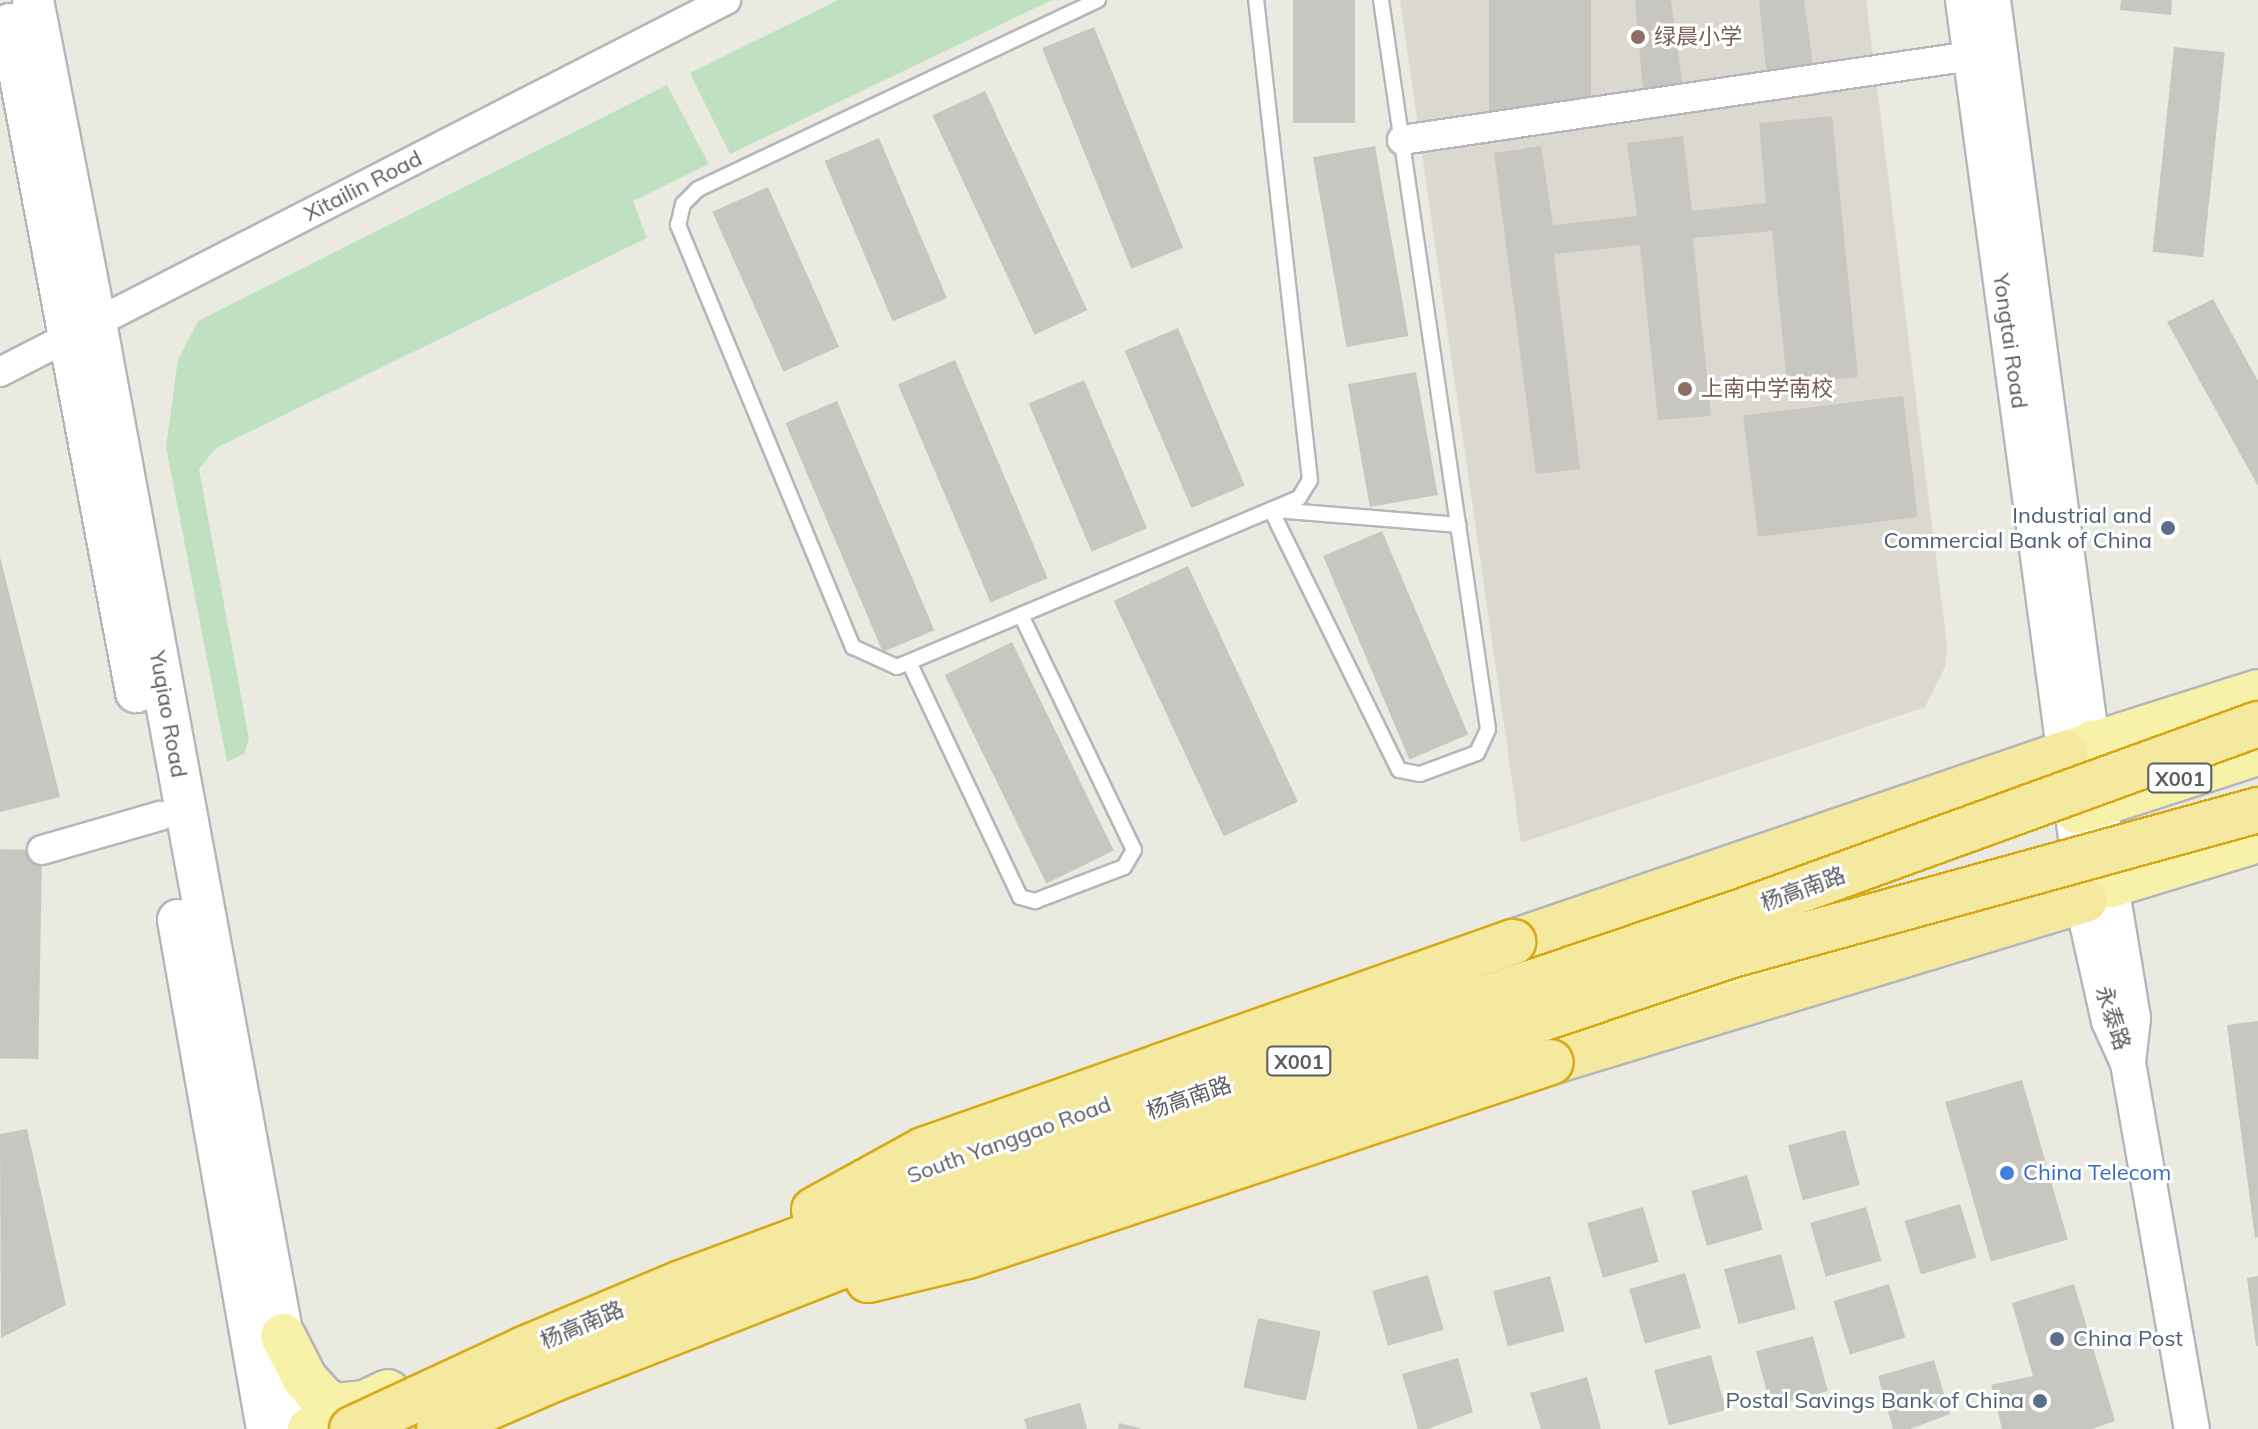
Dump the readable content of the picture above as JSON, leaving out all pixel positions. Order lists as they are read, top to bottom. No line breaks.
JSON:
{"streets":{"highway":["X001","杨高南路"],"main road":["Yuqiao Road","South Yanggao Road"],"street":["Xitailin Road","永泰路"]},"crossings":[["Xitailin Road","Yuqiao Road"],["X001","杨高南路"],["X001","永泰路"],["X001","South Yanggao Road"],["杨高南路","South Yanggao Road"]],"places":["绿晨小学","上南中学南校","Industrial and Commercial Bank of China","China Telecom","China Post","Postal Savings Bank of China"]}
